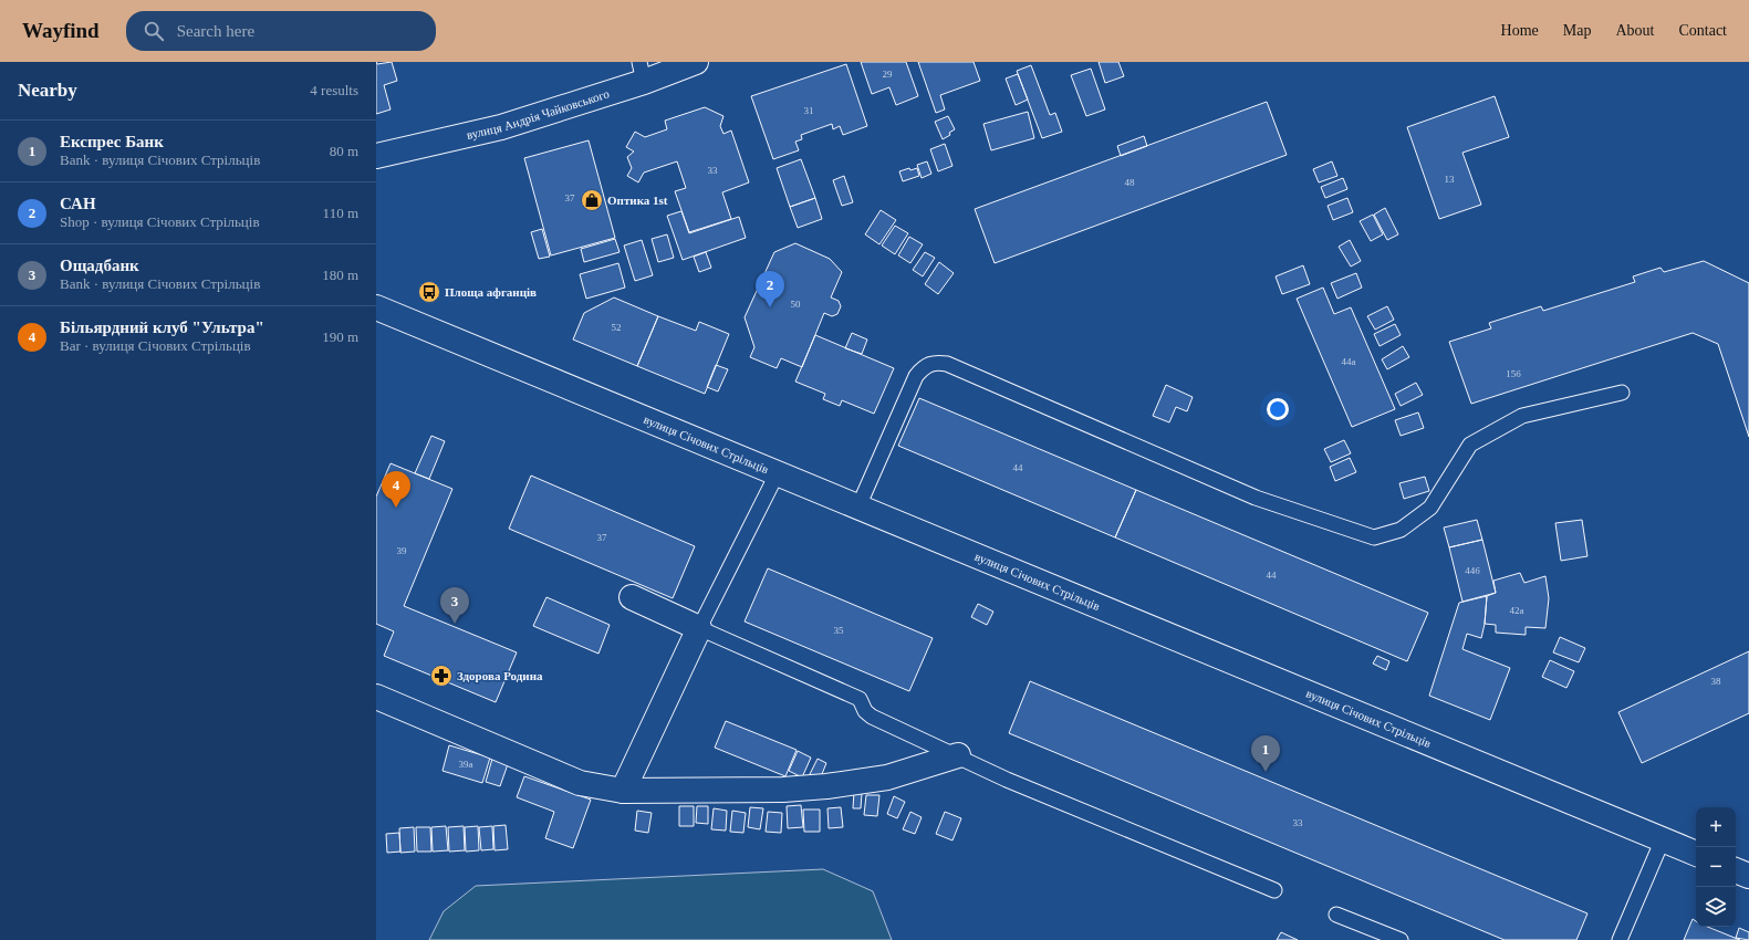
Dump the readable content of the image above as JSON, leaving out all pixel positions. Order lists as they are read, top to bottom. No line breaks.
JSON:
{"streets":{"street":["вулиця Андрія Чайковського","вулиця Січових Стрільців"]},"places":{"shop":["Оптика 1st"],"bus stop":["Площа афганців"],"pharmacy":["Здорова Родина"]},"house_numbers":["29","31","33","13","48","37","50","52","44а","15б","44","37","39","44б","44","42а","35","38","39а","33"],"page":{"header":"Wayfind","search":"Search here","nav":["Home","Map","About","Contact"],"heading":["Nearby","4 results"],"list":[{"mark":"1","name":"Експрес Банк","note":"Bank · вулиця Січових Стрільців","value":"80 m"},{"mark":"2","name":"САН","note":"Shop · вулиця Січових Стрільців","value":"110 m"},{"mark":"3","name":"Ощадбанк","note":"Bank · вулиця Січових Стрільців","value":"180 m"},{"mark":"4","name":"Більярдний клуб \"Ультра\"","note":"Bar · вулиця Січових Стрільців","value":"190 m"}],"pins":["2","4","3","1"],"map_buttons":["+","−"]}}
